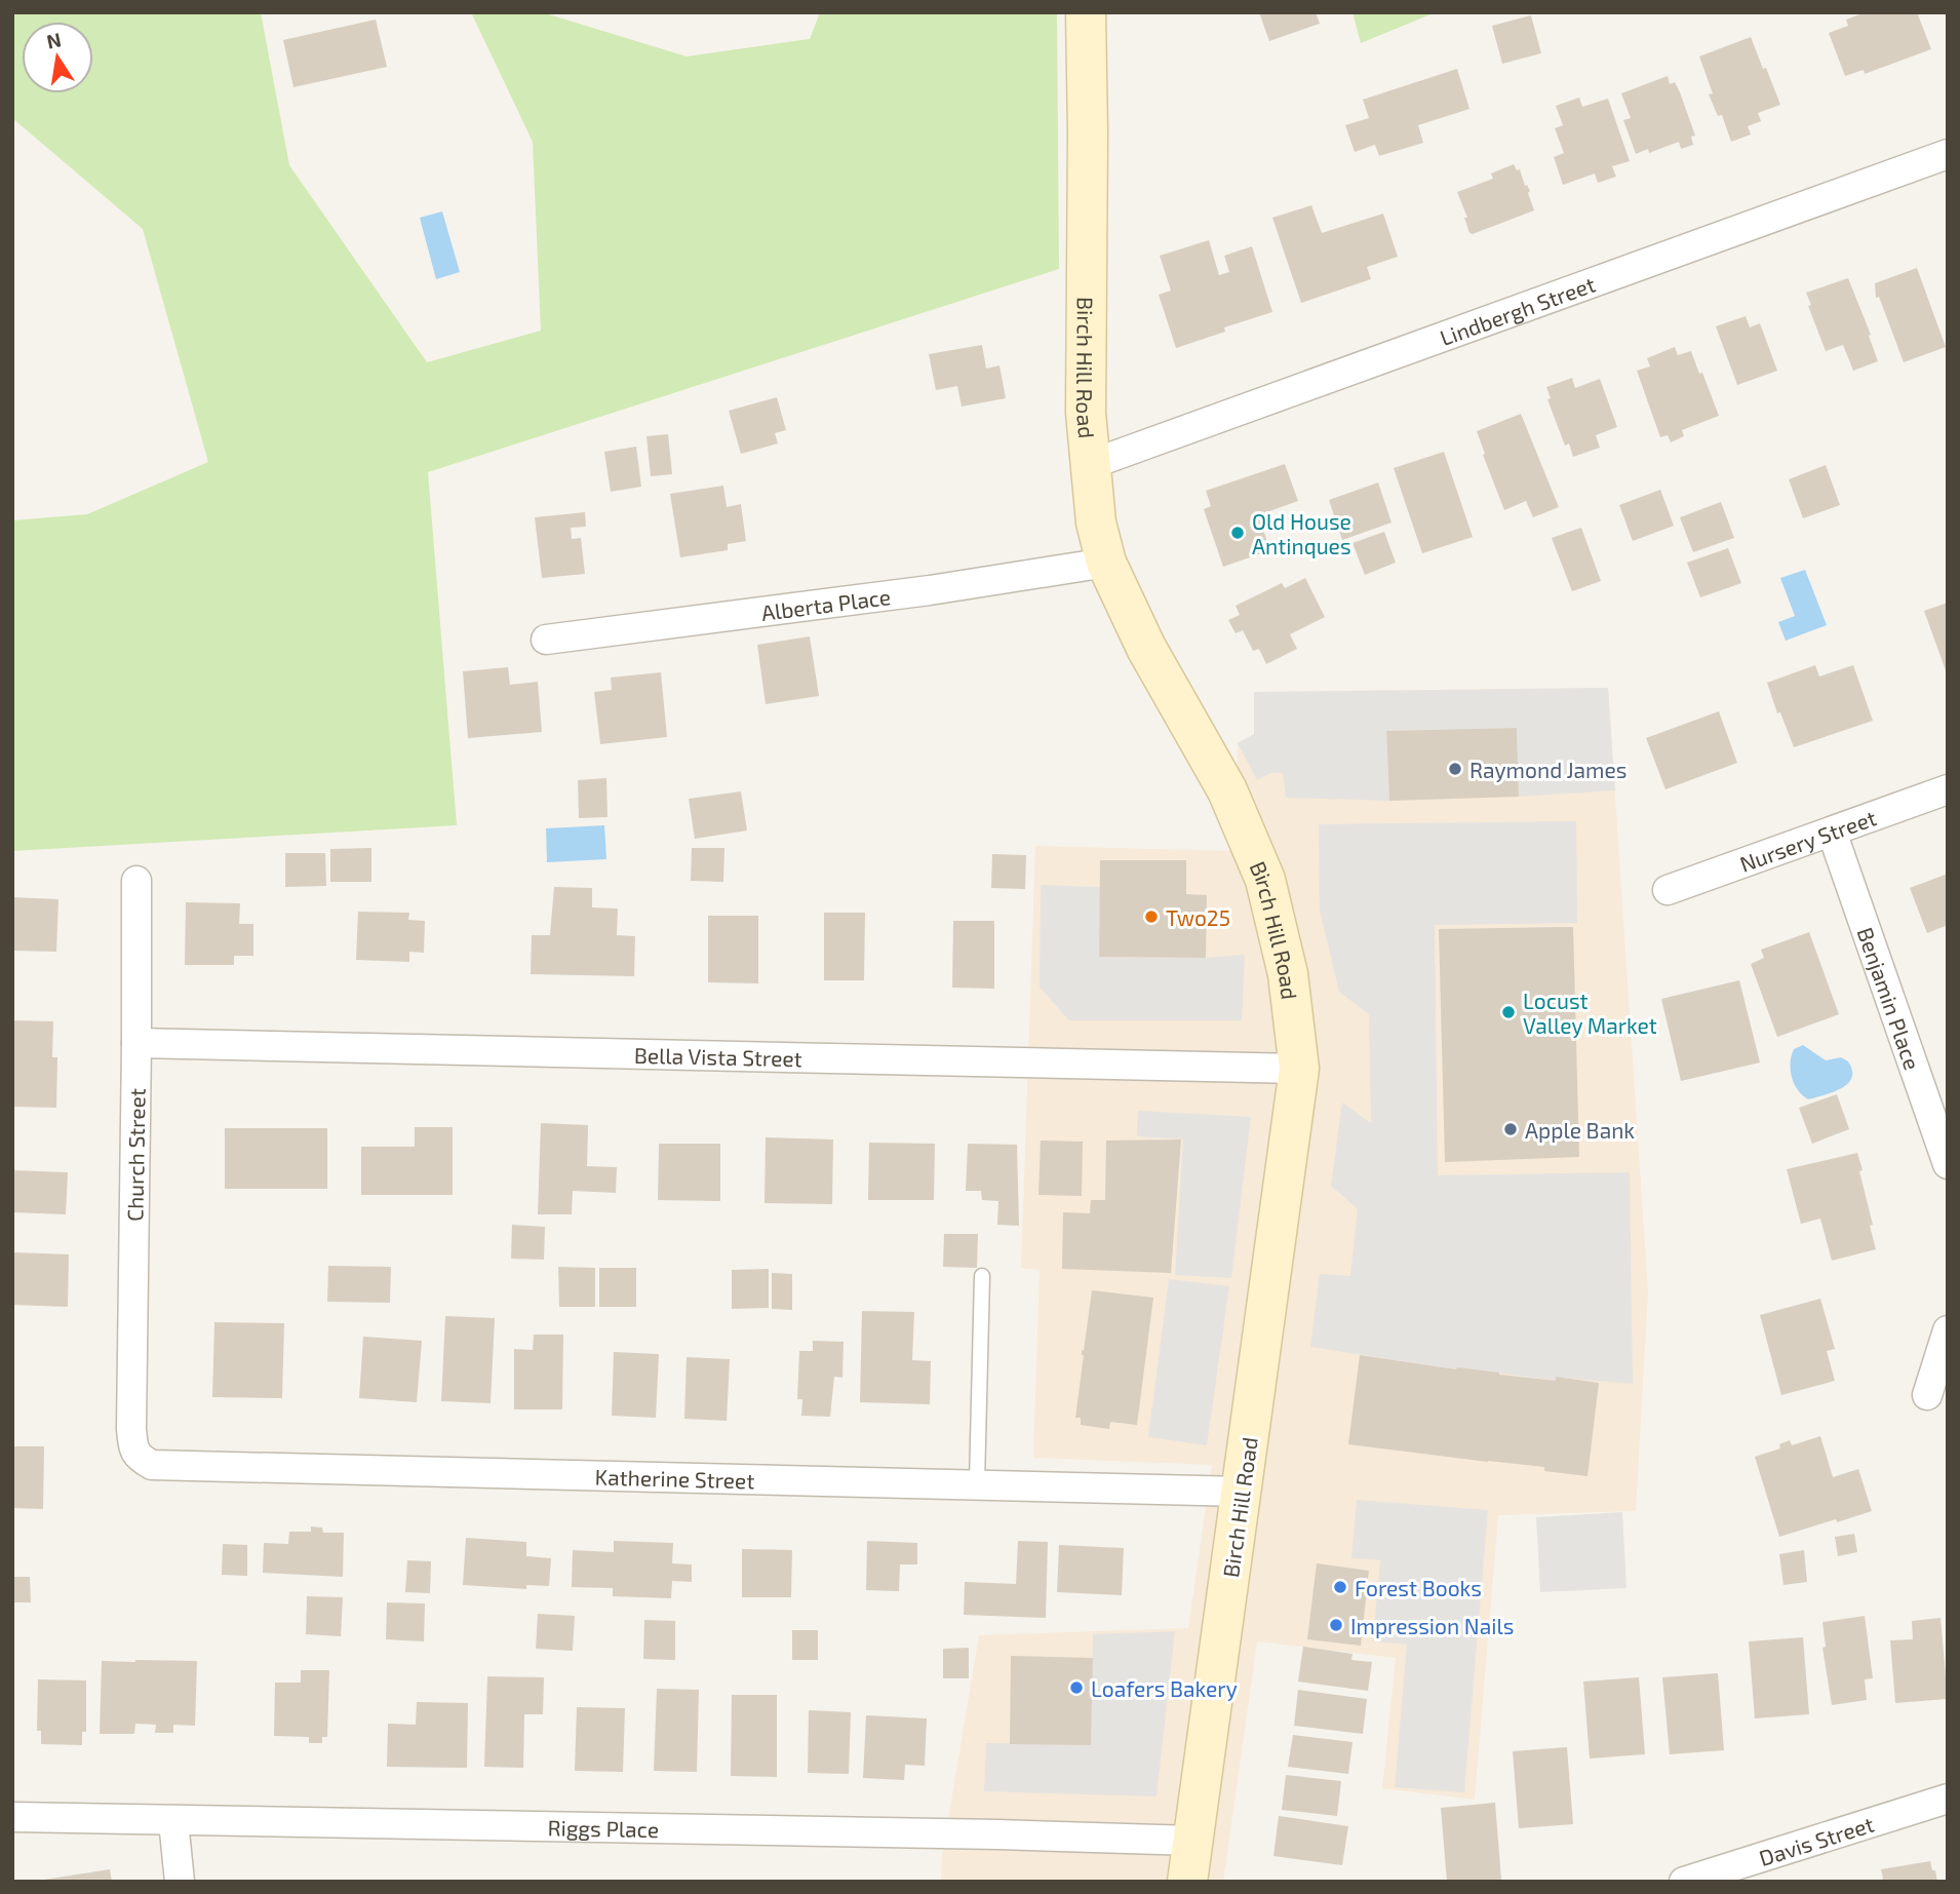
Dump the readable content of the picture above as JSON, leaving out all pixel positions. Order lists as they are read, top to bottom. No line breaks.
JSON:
{"streets":{"street":["Lindbergh Street","Birch Hill Road","Alberta Place","Nursery Street","Benjamin Place","Bella Vista Street","Church Street","Katherine Street","Riggs Place","Davis Street"]},"crossings":[["Lindbergh Street","Birch Hill Road"],["Birch Hill Road","Alberta Place"],["Birch Hill Road","Bella Vista Street"],["Birch Hill Road","Katherine Street"],["Birch Hill Road","Riggs Place"],["Nursery Street","Benjamin Place"],["Bella Vista Street","Church Street"],["Church Street","Katherine Street"]],"places":["Old House Antinques","Raymond James","Two25","Locust Valley Market","Apple Bank","Forest Books","Impression Nails","Loafers Bakery"],"north":"top"}
